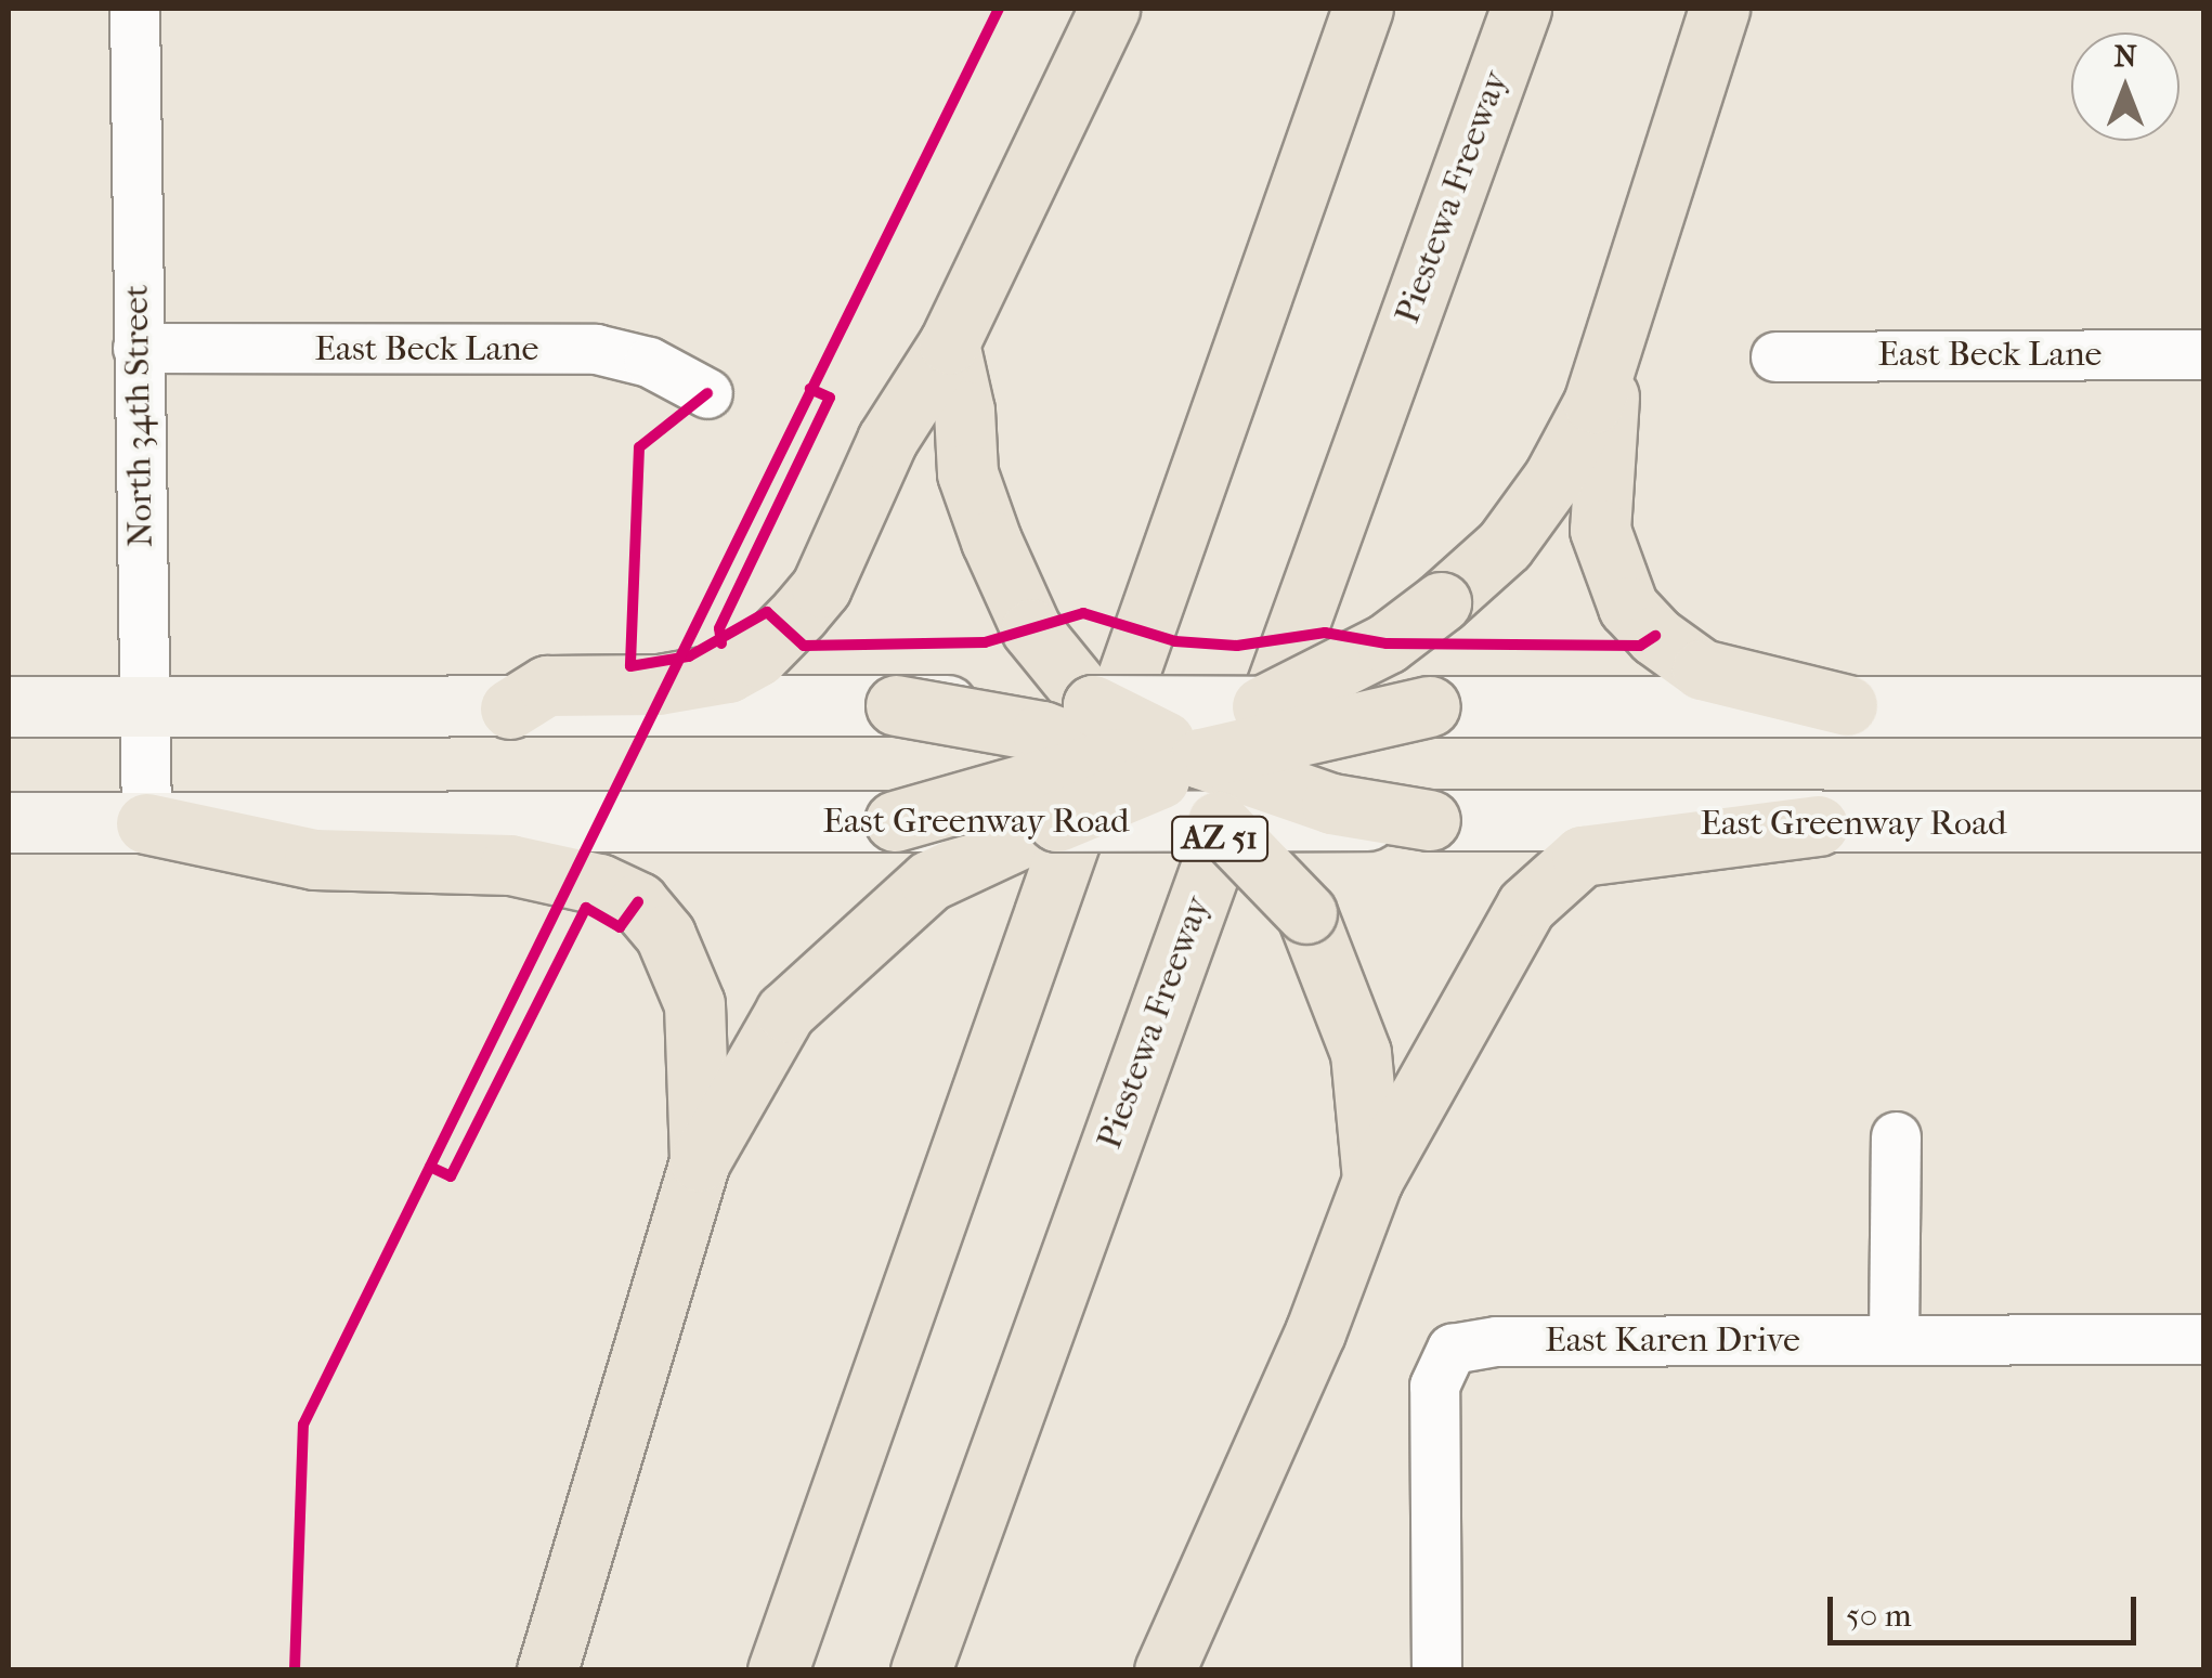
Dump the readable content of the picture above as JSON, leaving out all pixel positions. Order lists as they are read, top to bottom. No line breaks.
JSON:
{"streets":{"highway":["Piestewa Freeway","AZ 51"],"main road":["East Greenway Road"],"street":["East Beck Lane","North 34th Street","East Karen Drive"]},"crossings":[["East Beck Lane","North 34th Street"],["North 34th Street","East Greenway Road"]],"scale_bar":"50 m","north":"top"}
